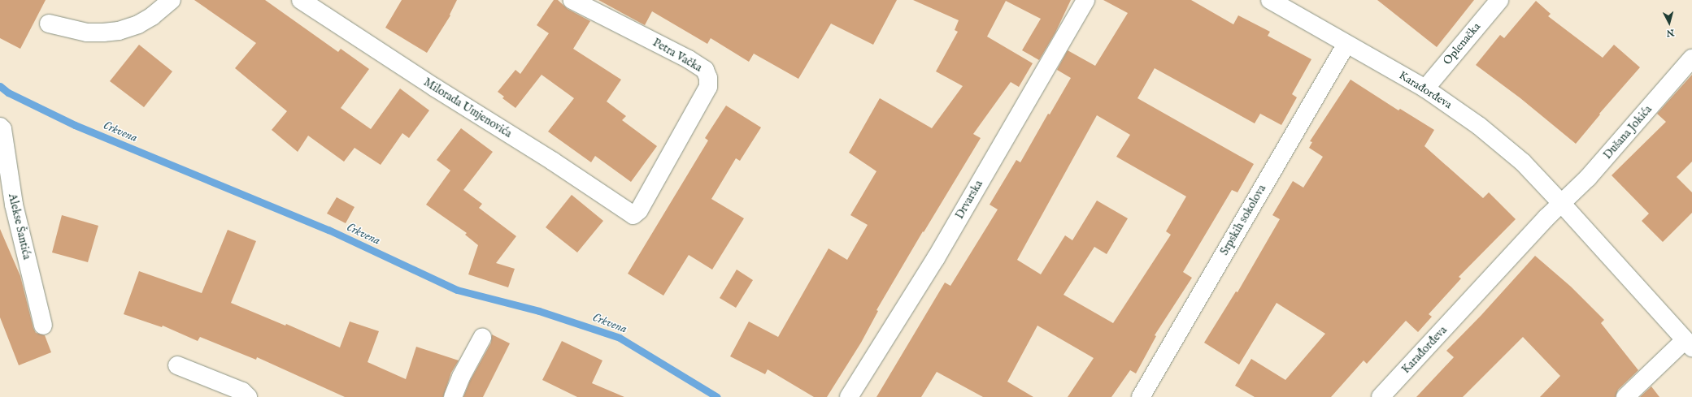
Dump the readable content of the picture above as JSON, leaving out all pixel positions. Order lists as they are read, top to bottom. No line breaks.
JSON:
{"streets":{"street":["Oplenačka","Petra Vačka","Karađorđeva","Milorada Umjenovića","Dušana Jokića","Drvarska","Srpskih sokolova","Alekse Šantića"]},"crossings":[["Oplenačka","Karađorđeva"],["Petra Vačka","Milorada Umjenovića"],["Karađorđeva","Dušana Jokića"],["Karađorđeva","Srpskih sokolova"]],"water":["Crkvena"],"north":"bottom"}
